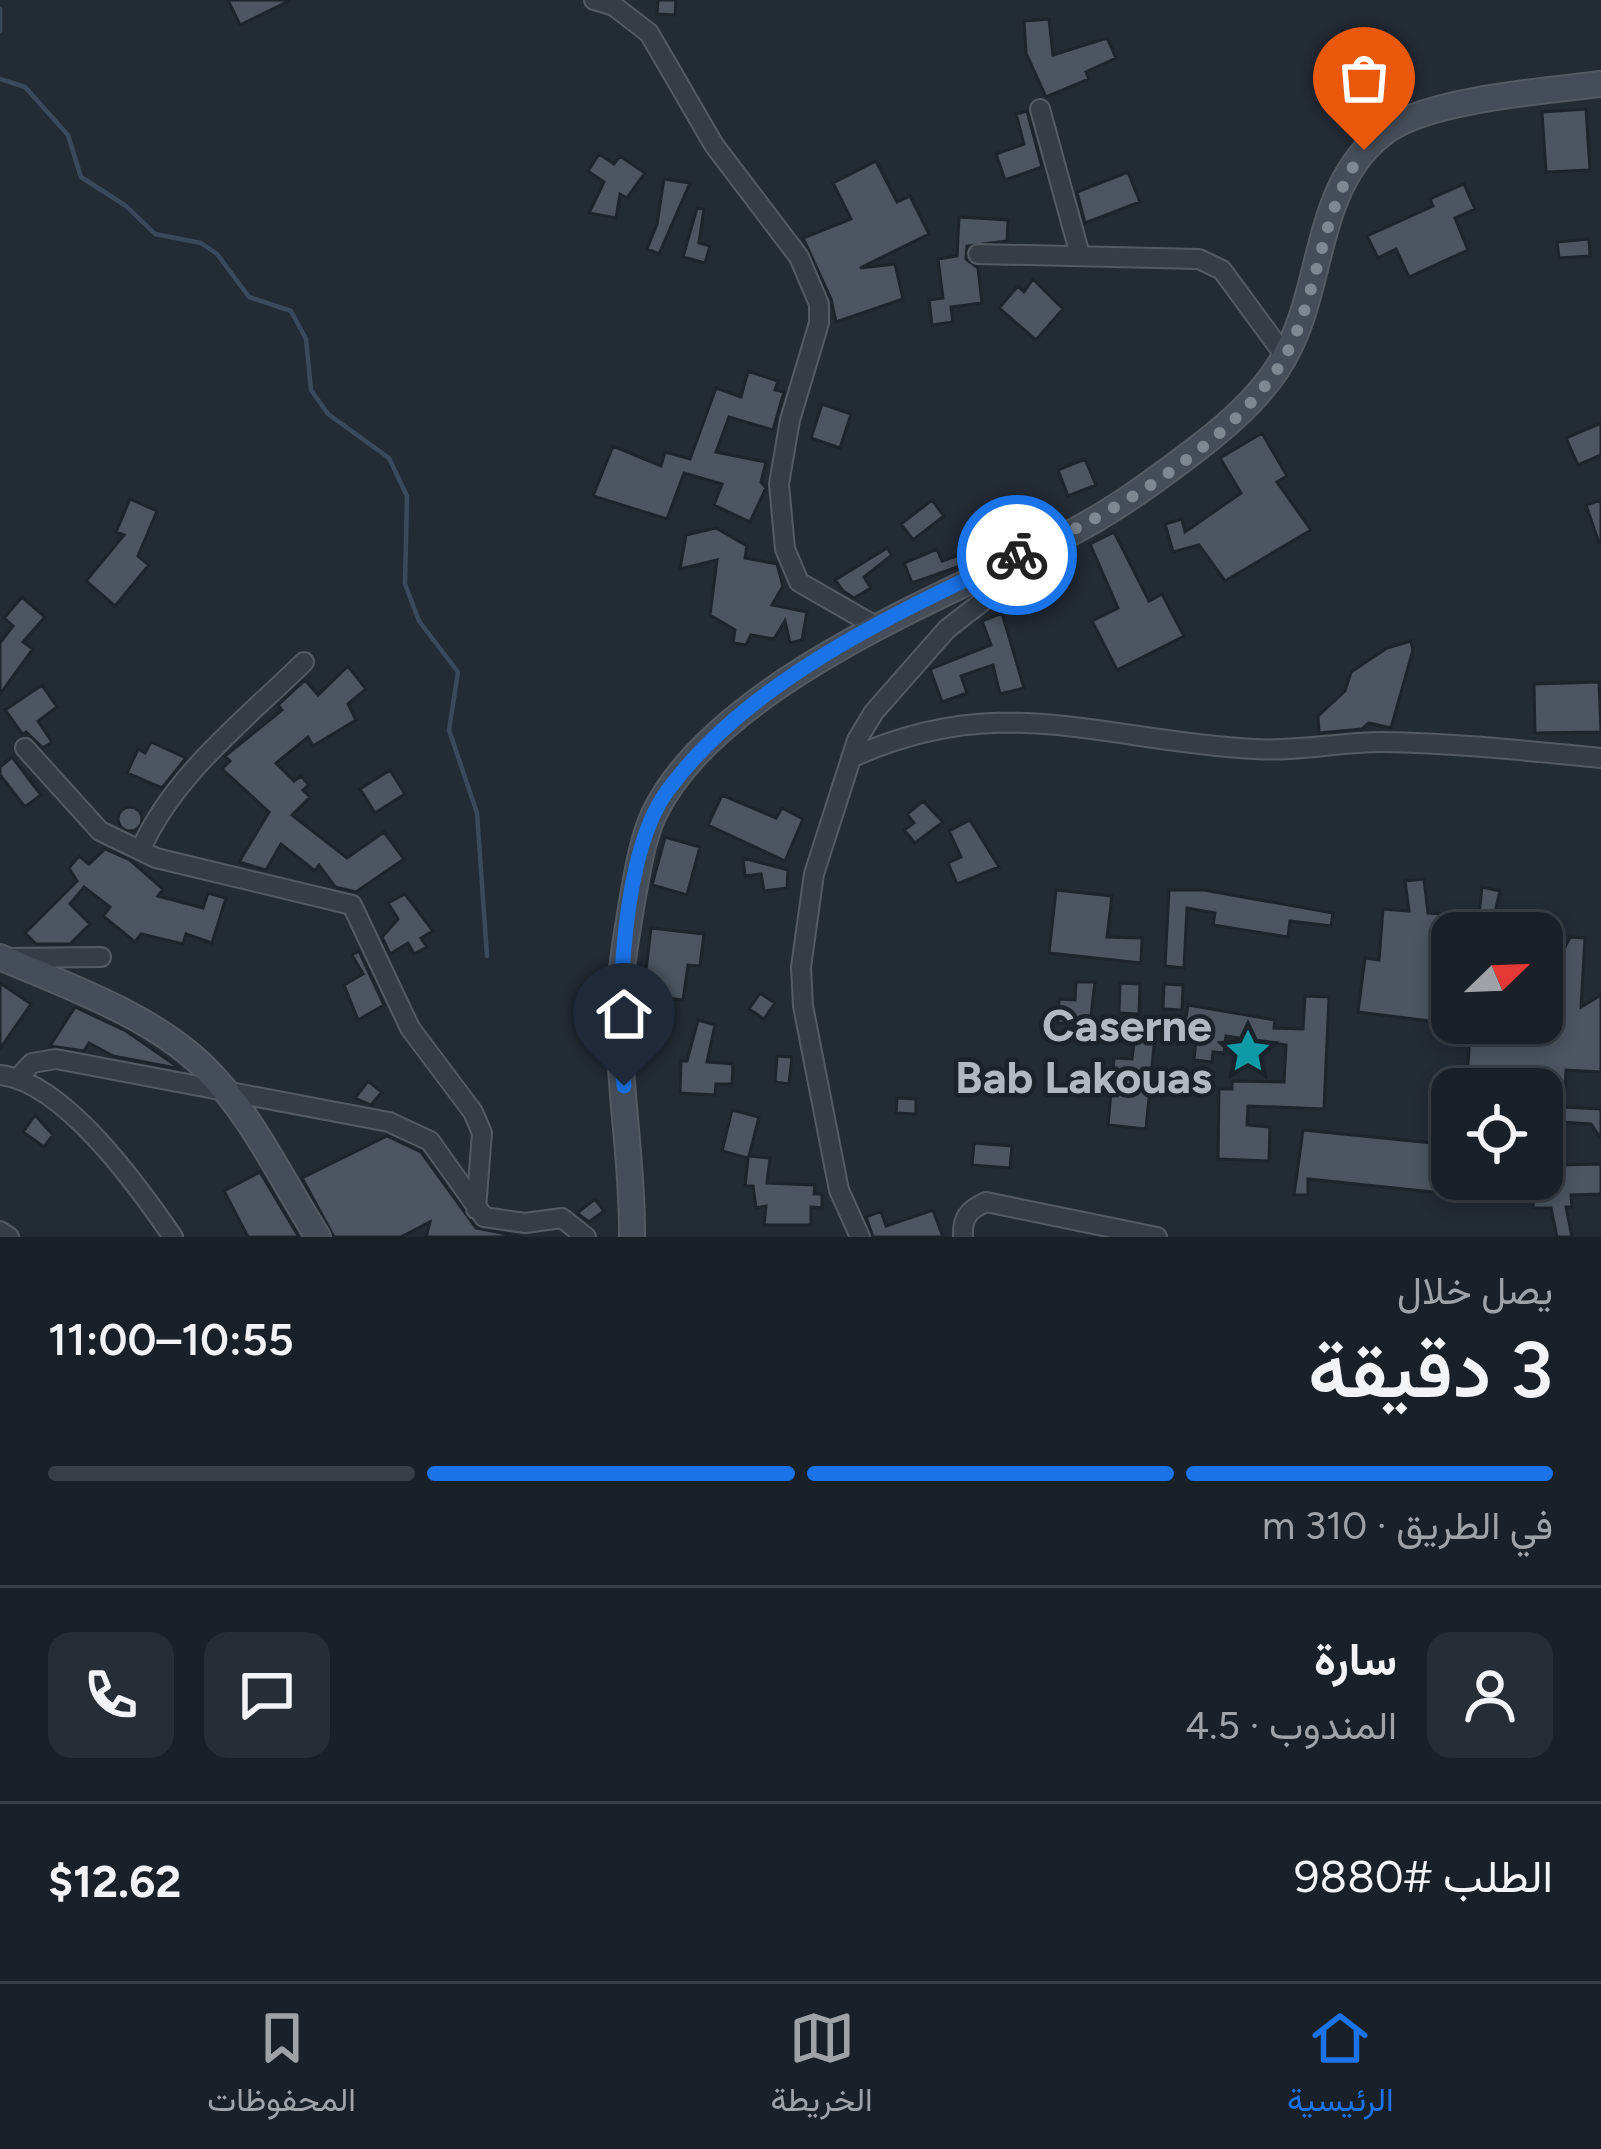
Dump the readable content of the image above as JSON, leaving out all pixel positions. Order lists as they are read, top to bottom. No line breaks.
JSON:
{"places":{"place":["Caserne Bab Lakouas"]},"north":"top right","page":{"heading":["3 دقيقة","يصل خلال","10:55–11:00"],"panel":["سارة","المندوب · 4.5","الطلب #9880","$12.62"],"bar":"في الطريق · 310 m","tabs":["الرئيسية","الخريطة","المحفوظات"]}}
